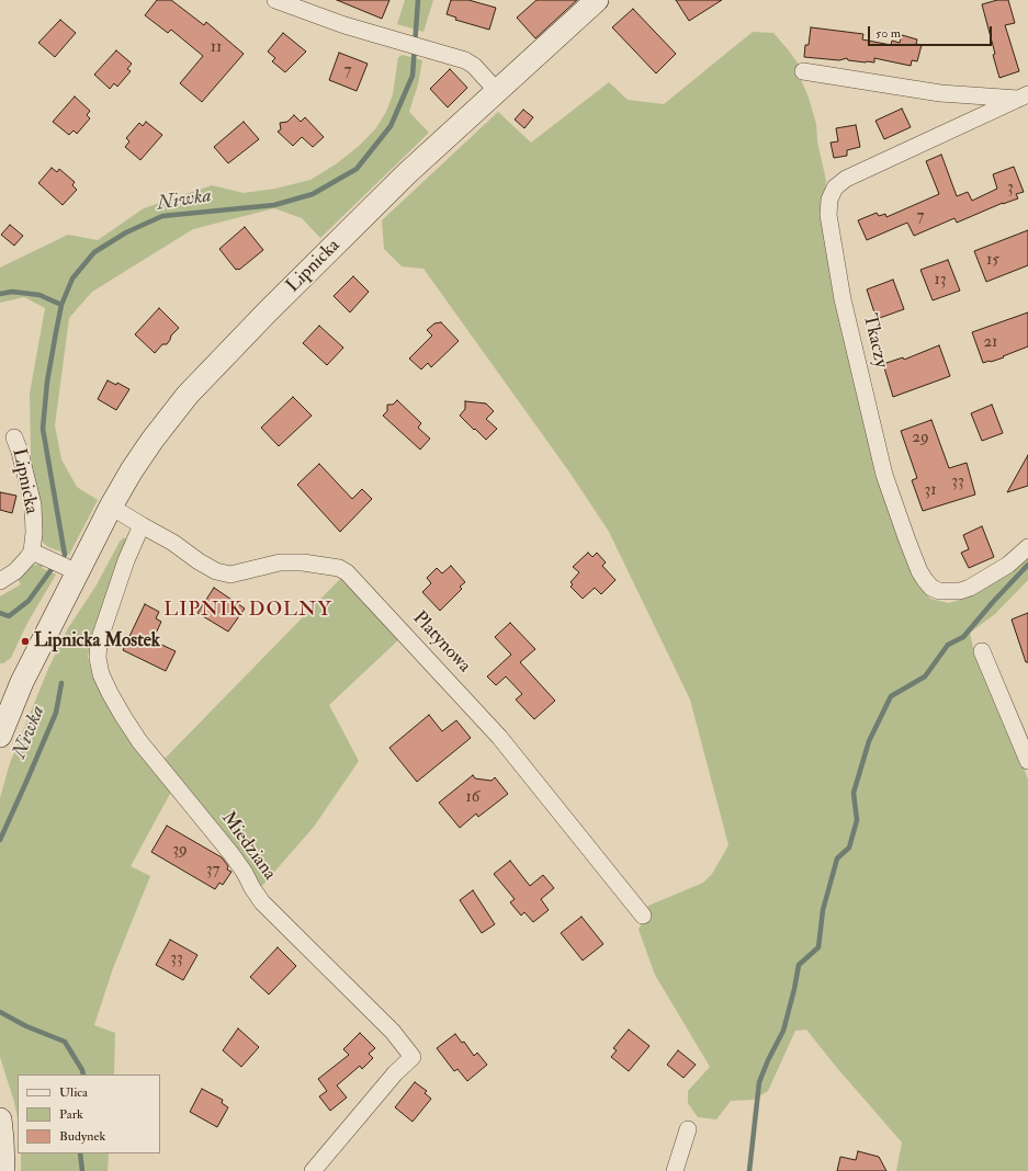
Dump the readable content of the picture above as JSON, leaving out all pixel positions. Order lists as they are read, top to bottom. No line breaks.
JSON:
{"streets":{"street":["Lipnicka","Tkaczy","Platynowa","Miedziana"]},"crossings":[["Platynowa","Miedziana"]],"districts":["LIPNIK DOLNY"],"water":["Niwka"],"places":["Lipnicka Mostek"],"house_numbers":["11","7","3","7","15","13","21","29","33","31","16","39","37","33"],"legend":["Ulica","Park","Budynek"],"scale_bar":"50 m"}
